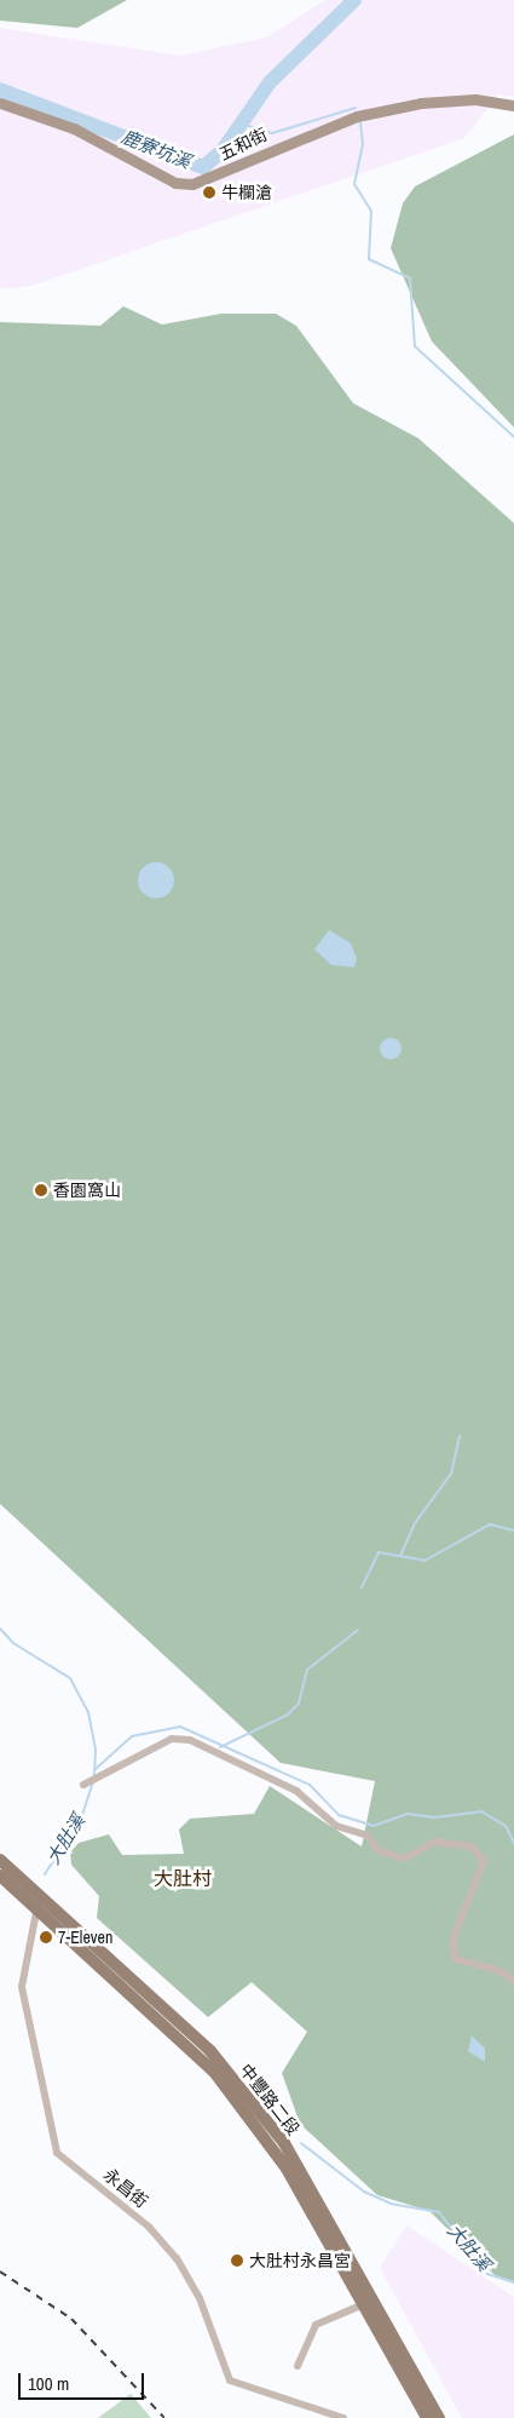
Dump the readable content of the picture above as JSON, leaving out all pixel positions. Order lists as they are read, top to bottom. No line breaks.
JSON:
{"streets":{"main road":["中豐路二段"],"street":["五和街","永昌街"]},"crossings":[["中豐路二段","永昌街"]],"districts":["大肚村"],"water":["鹿寮坑溪","大肚溪"],"places":["牛欄滄","香園窩山","7-Eleven","大肚村永昌宮"],"scale_bar":"100 m"}
